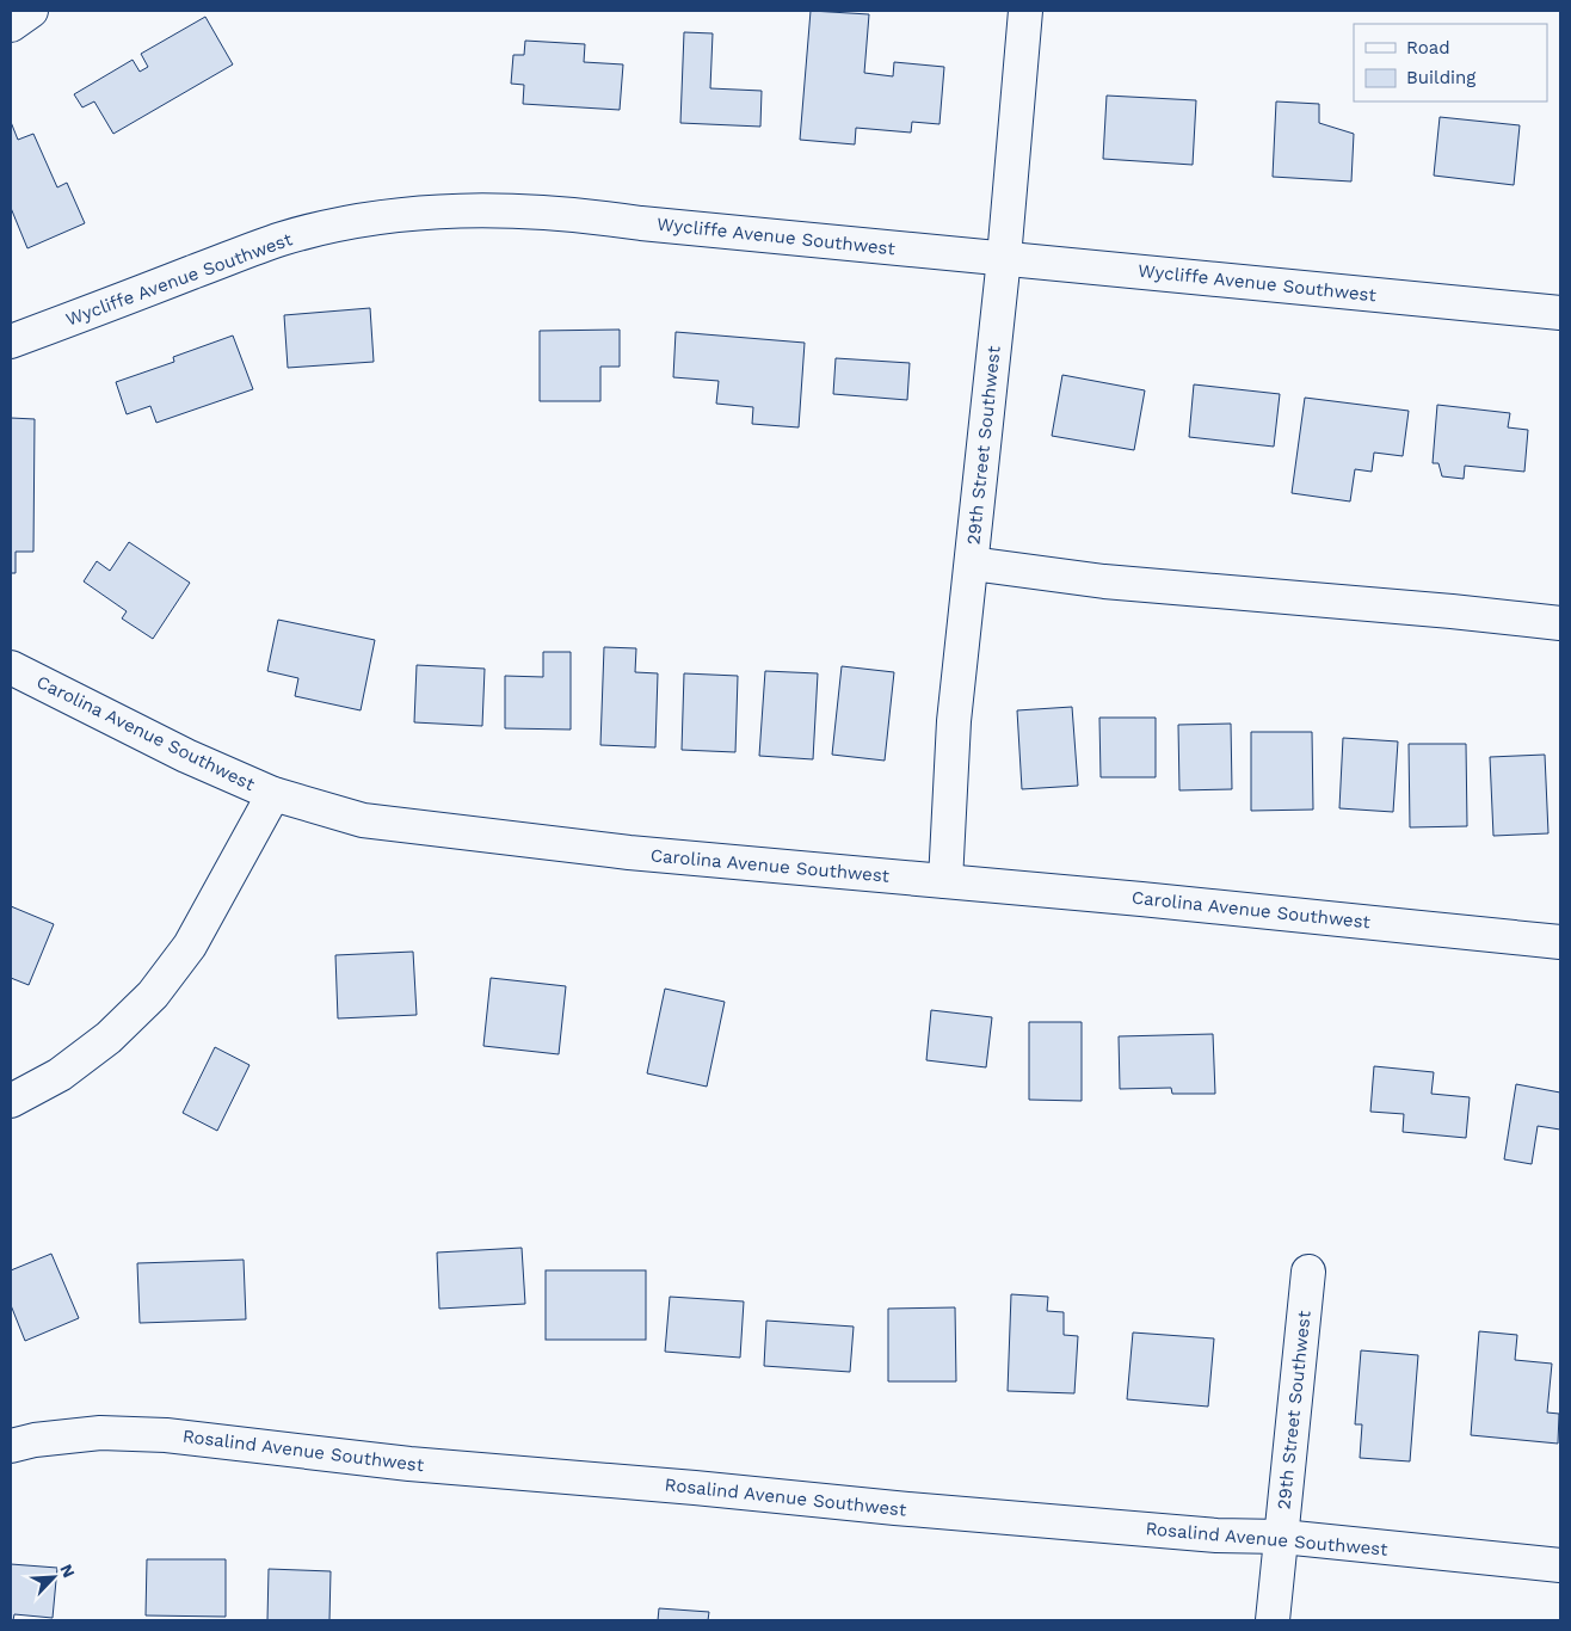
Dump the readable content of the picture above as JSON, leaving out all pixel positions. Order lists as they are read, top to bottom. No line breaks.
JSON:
{"streets":{"street":["Wycliffe Avenue Southwest","29th Street Southwest","Carolina Avenue Southwest","Rosalind Avenue Southwest"]},"crossings":[["Wycliffe Avenue Southwest","29th Street Southwest"],["29th Street Southwest","Carolina Avenue Southwest"],["29th Street Southwest","Rosalind Avenue Southwest"]],"legend":["Road","Building"],"north":"top right"}
